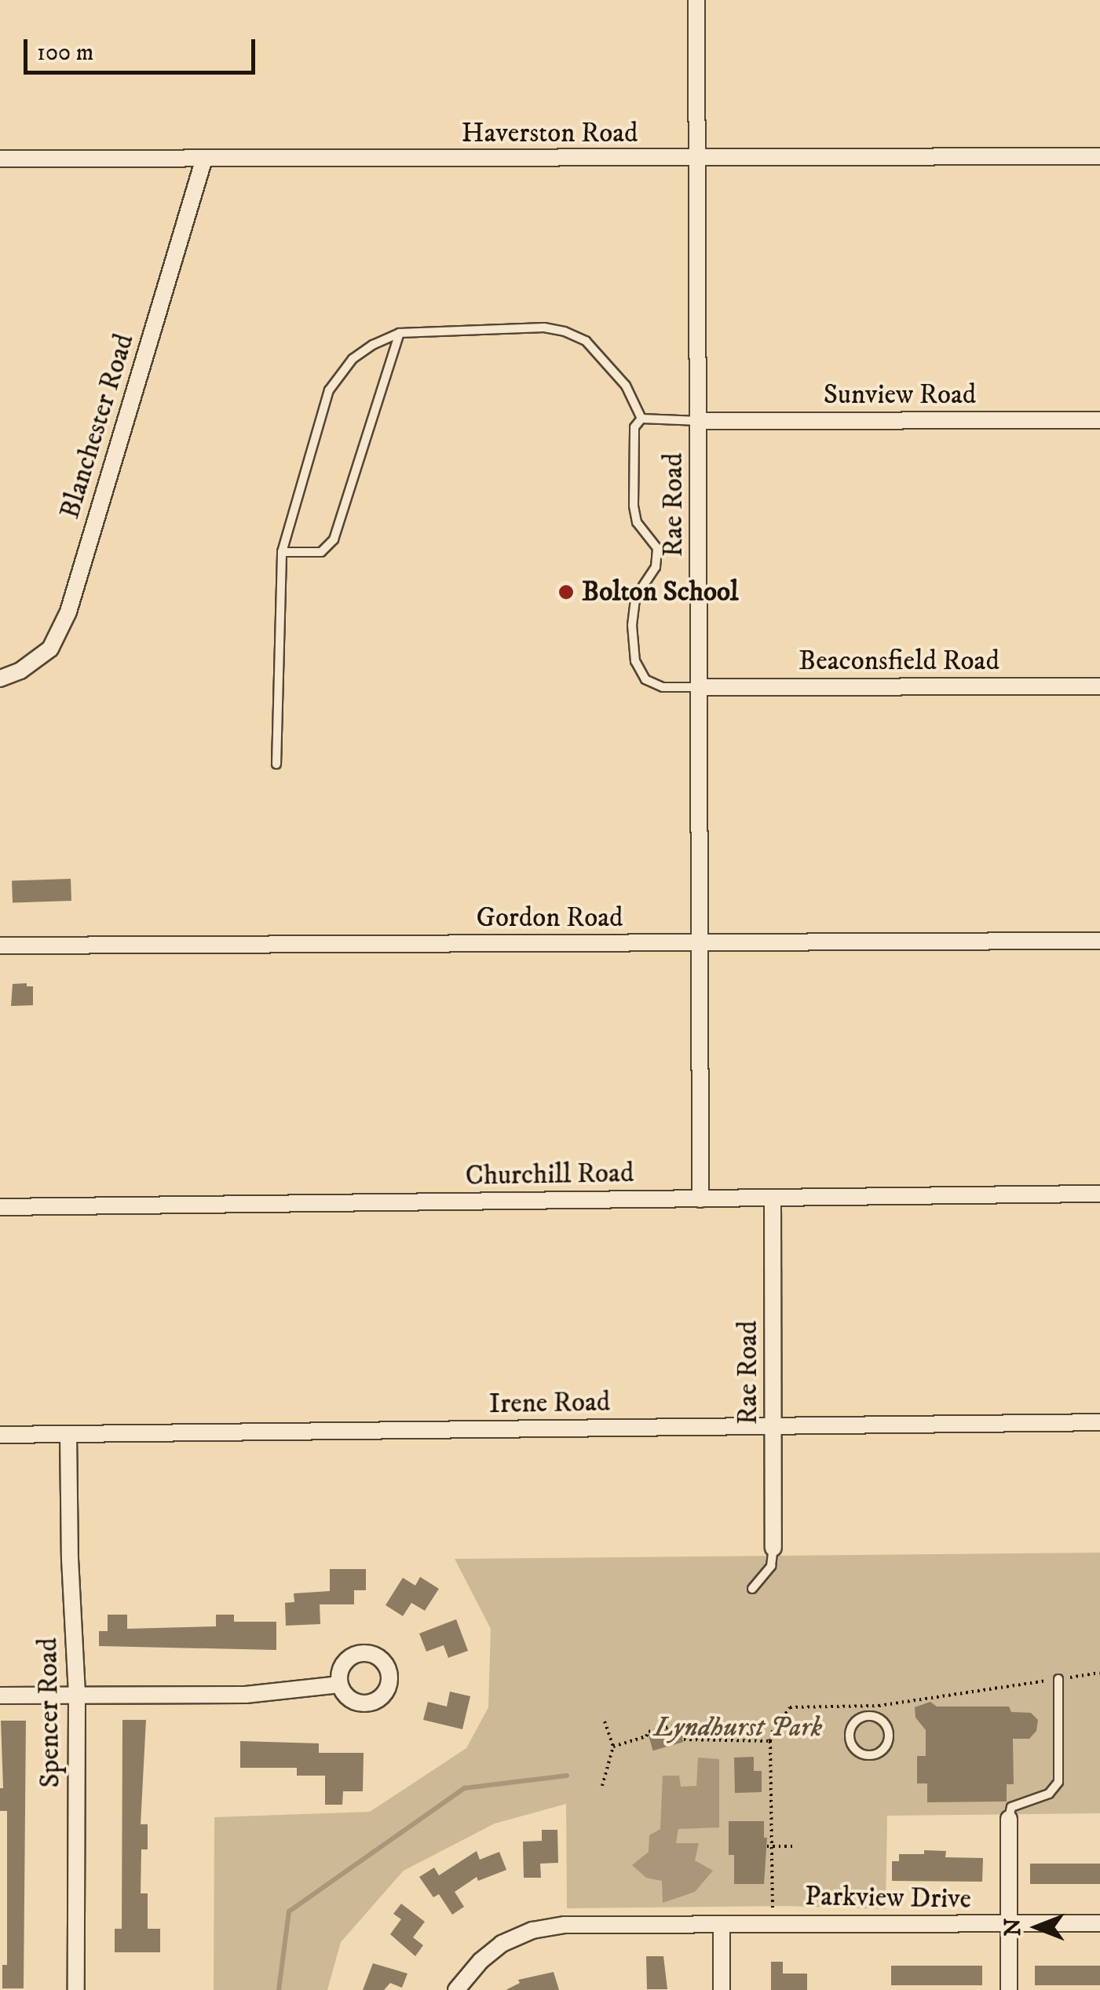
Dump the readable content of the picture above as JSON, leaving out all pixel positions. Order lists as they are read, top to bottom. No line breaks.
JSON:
{"streets":{"street":["Haverston Road","Sunview Road","Blanchester Road","Rae Road","Beaconsfield Road","Gordon Road","Churchill Road","Irene Road","Spencer Road","Parkview Drive"]},"crossings":[["Haverston Road","Blanchester Road"],["Haverston Road","Rae Road"],["Sunview Road","Rae Road"],["Rae Road","Beaconsfield Road"],["Rae Road","Gordon Road"],["Rae Road","Churchill Road"],["Rae Road","Irene Road"],["Irene Road","Spencer Road"]],"parks":["Lyndhurst Park"],"places":["Bolton School"],"scale_bar":"100 m","north":"left"}
